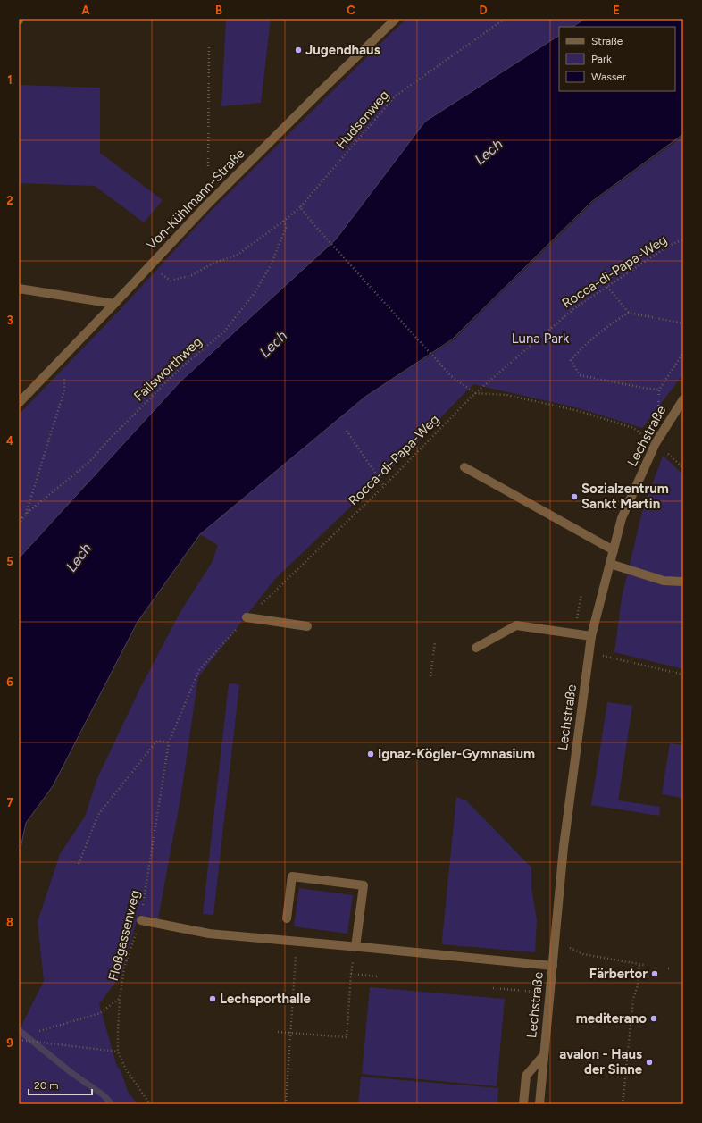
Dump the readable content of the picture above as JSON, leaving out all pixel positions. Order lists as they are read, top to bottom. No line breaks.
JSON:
{"streets":{"street":["Von-Kühlmann-Straße","Lechstraße"],"path":["Hudsonweg","Rocca-di-Papa-Weg","Failsworthweg","Floßgassenweg"]},"crossings":[["Rocca-di-Papa-Weg","Floßgassenweg"]],"water":["Lech"],"parks":["Luna Park"],"places":["Jugendhaus","Sozialzentrum Sankt Martin","Ignaz-Kögler-Gymnasium","Färbertor","Lechsporthalle","mediterano","avalon - Haus der Sinne"],"legend":["Straße","Park","Wasser"],"scale_bar":"20 m","grid":{"columns":["A","B","C","D","E"],"rows":["1","2","3","4","5","6","7","8","9"]}}
